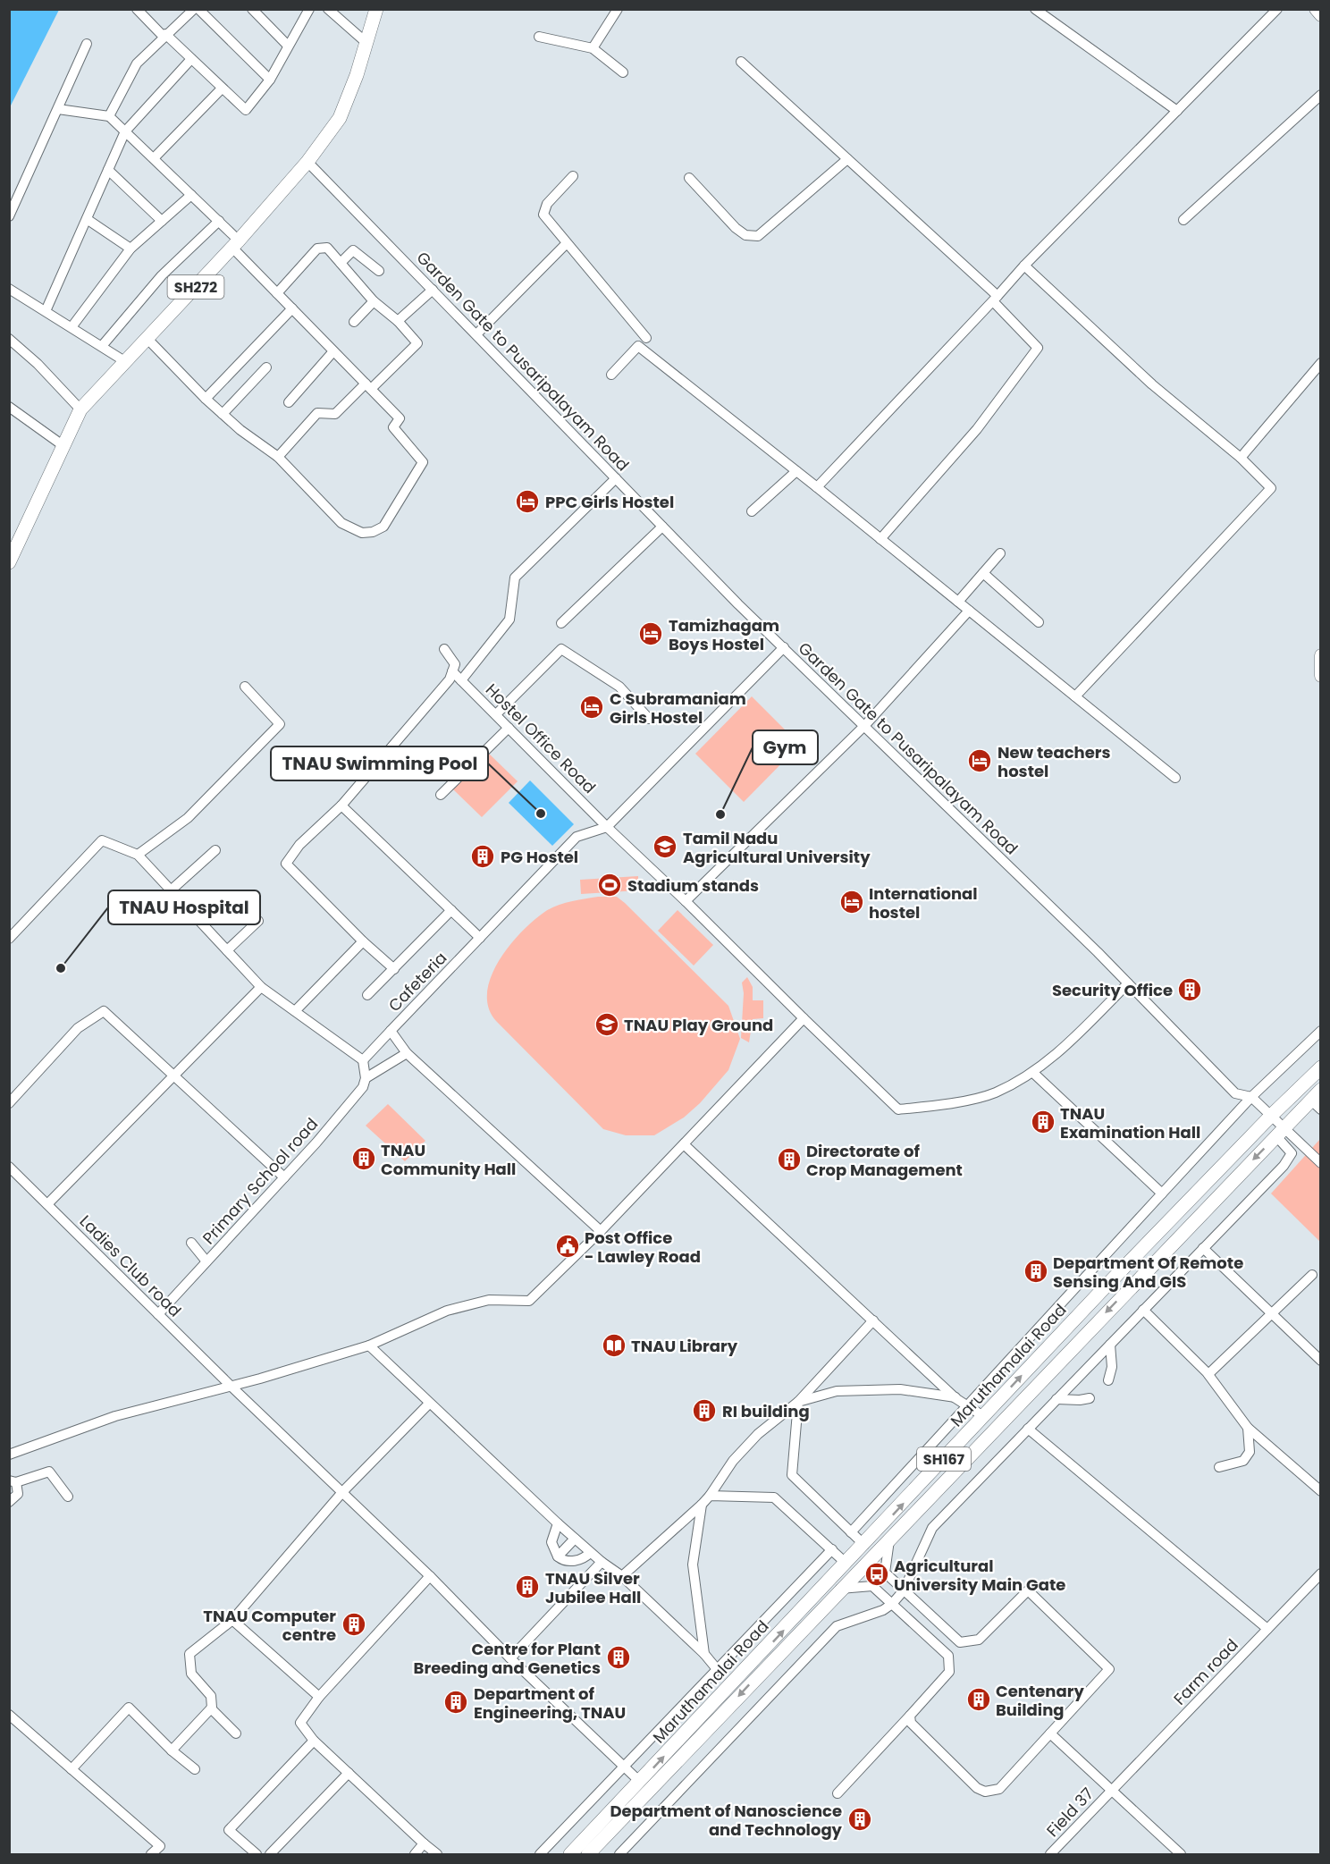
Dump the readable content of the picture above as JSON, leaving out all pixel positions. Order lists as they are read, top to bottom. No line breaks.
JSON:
{"streets":{"main road":["SH272","Maruthamalai Road","SH167"],"street":["Garden Gate to Pusaripalayam Road","Hostel Office Road","Cafeteria","Primary School road","Ladies Club road","Farm road","Field 37"]},"crossings":[["SH272","Garden Gate to Pusaripalayam Road"],["Garden Gate to Pusaripalayam Road","Maruthamalai Road"],["Hostel Office Road","Cafeteria"],["Primary School road","Ladies Club road"],["Ladies Club road","Maruthamalai Road"],["Farm road","Field 37"]],"places":{"hotel":["PPC Girls Hostel","Tamizhagam Boys Hostel","C Subramaniam Girls Hostel","New teachers hostel","International hostel"],"other":["TNAU Swimming Pool","Gym","TNAU Hospital"],"school or university":["Tamil Nadu Agricultural University","TNAU Play Ground"],"building":["PG Hostel","Security Office","TNAU Examination Hall","TNAU Community Hall","Directorate of Crop Management","Department Of Remote Sensing And GIS","RI building","TNAU Silver Jubilee Hall","TNAU Computer centre","Centre for Plant Breeding and Genetics","Centenary Building","Department of Engineering, TNAU","Department of Nanoscience and Technology"],"sports":["Stadium stands"],"public building":["Post Office - Lawley Road"],"library":["TNAU Library"],"bus stop":["Agricultural University Main Gate"]}}
